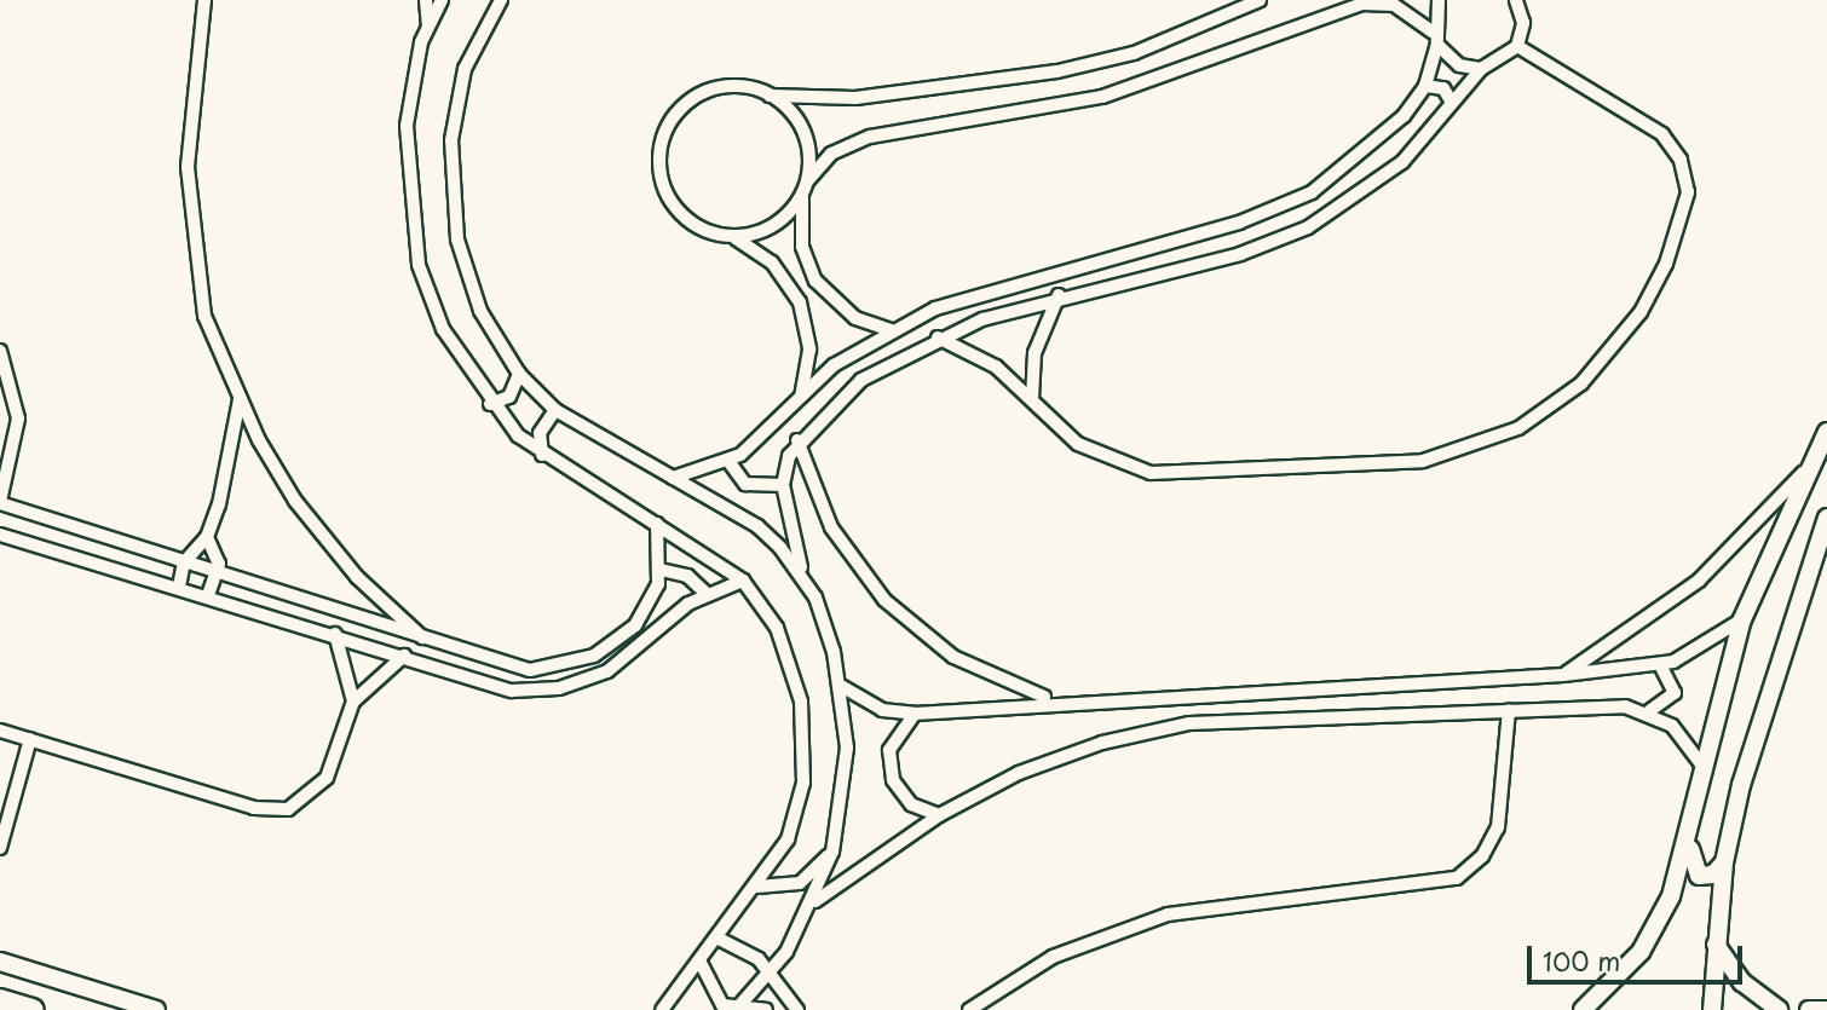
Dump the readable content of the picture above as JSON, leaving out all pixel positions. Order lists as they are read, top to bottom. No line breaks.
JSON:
{"scale_bar":"100 m"}
